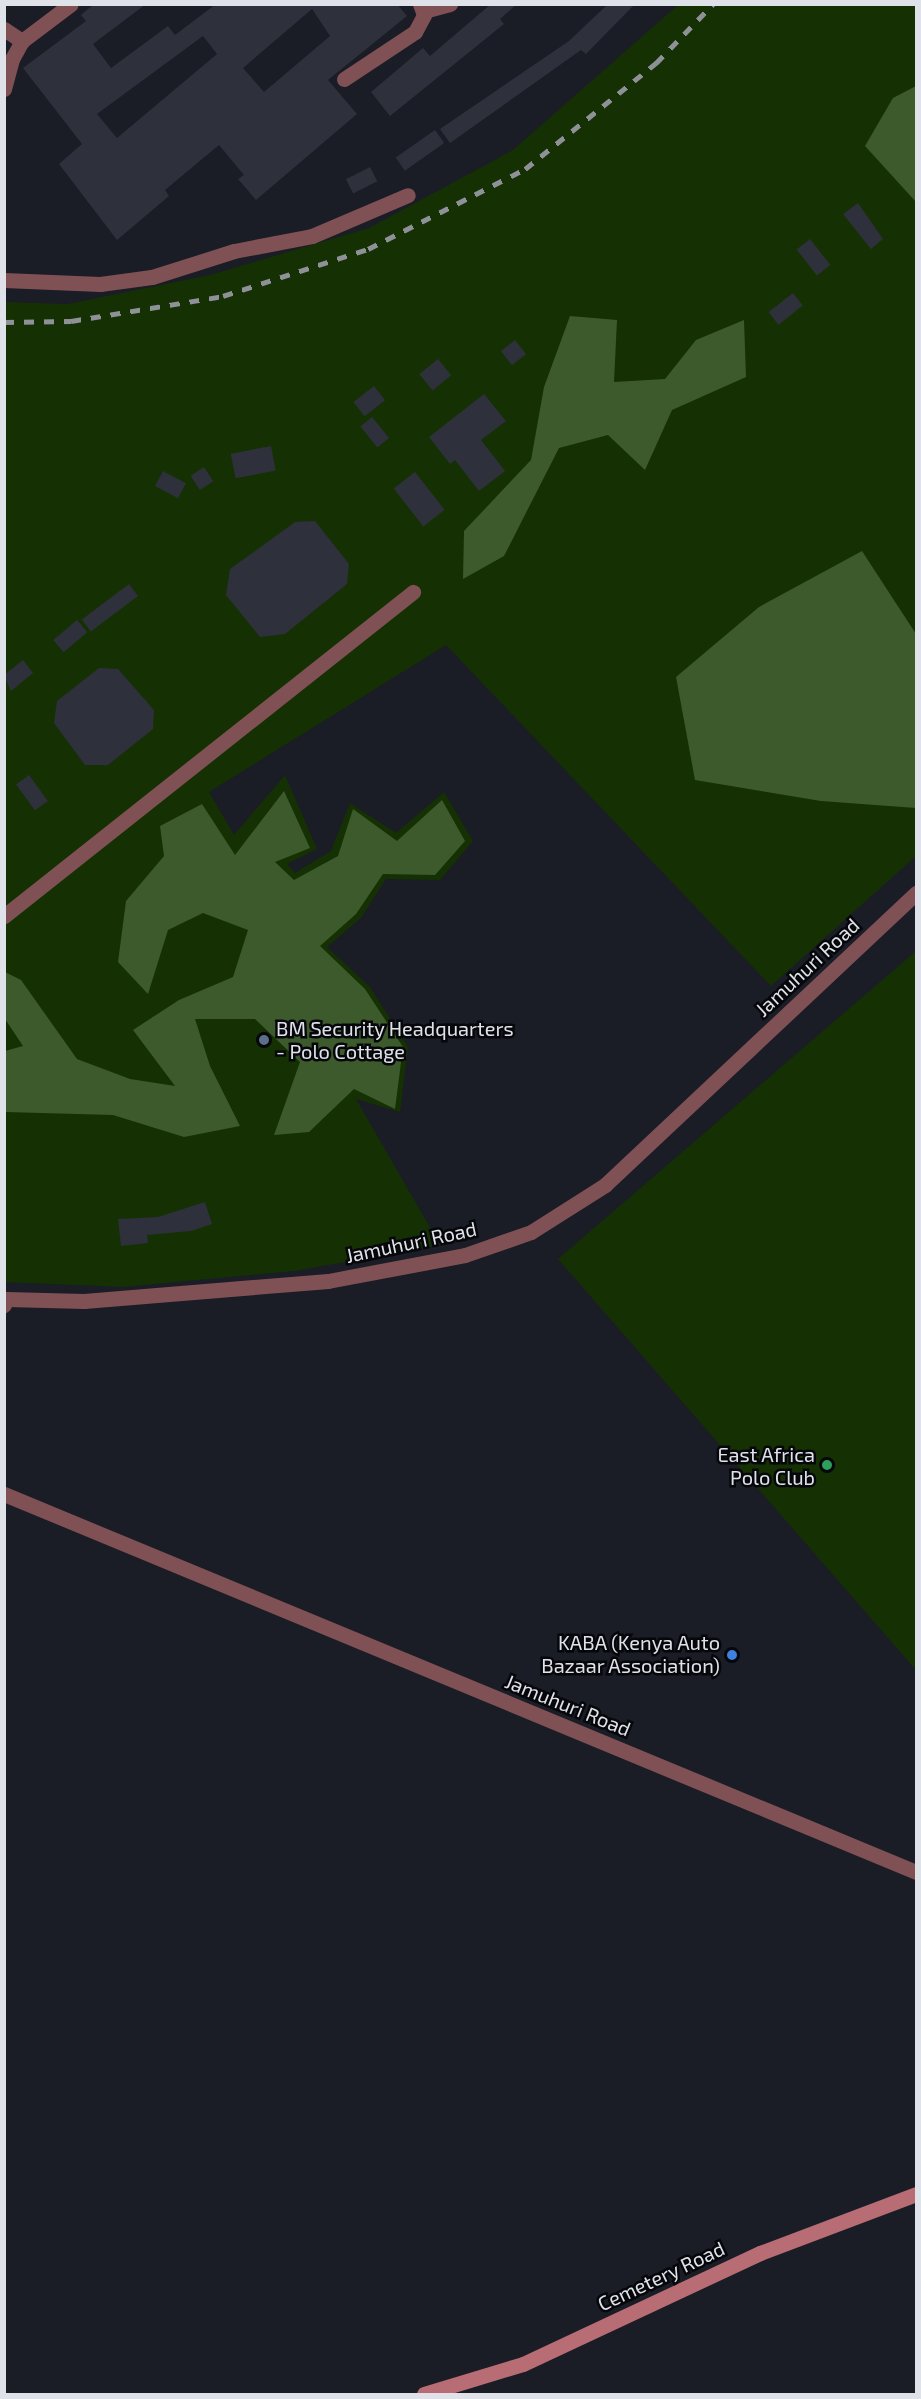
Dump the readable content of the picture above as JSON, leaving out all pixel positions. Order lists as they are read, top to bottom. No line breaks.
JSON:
{"streets":{"street":["Jamuhuri Road","Cemetery Road"]},"places":["BM Security Headquarters - Polo Cottage","East Africa Polo Club","KABA (Kenya Auto Bazaar Association)"]}
